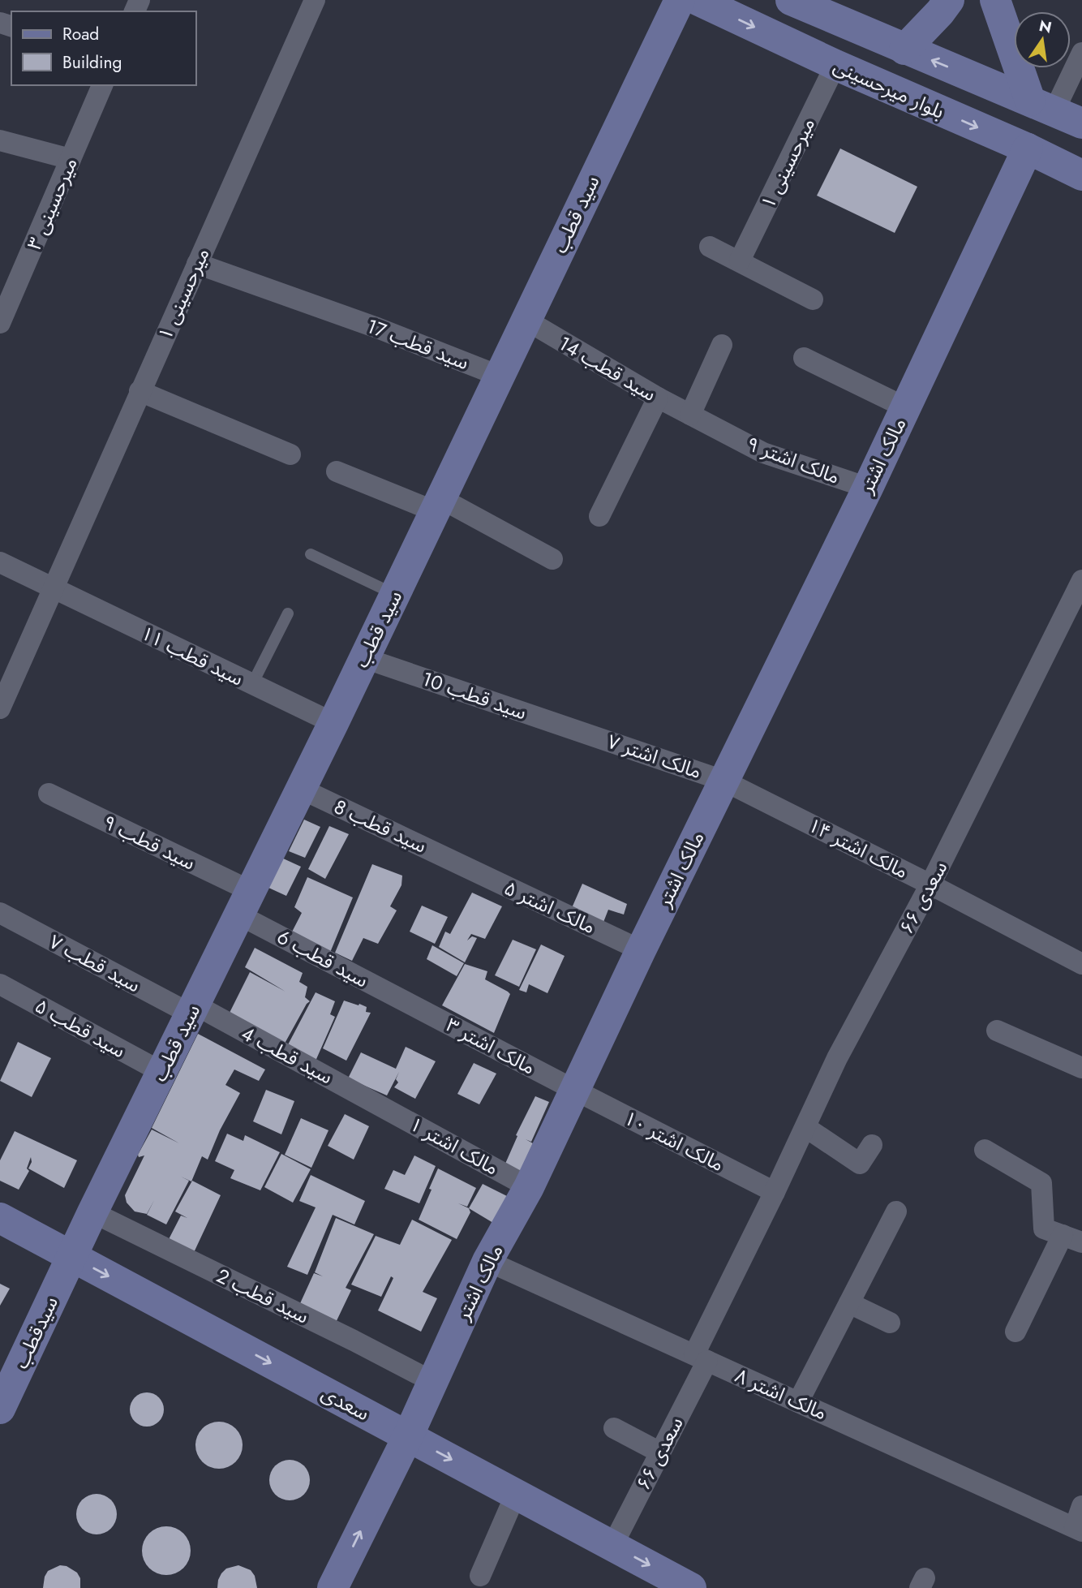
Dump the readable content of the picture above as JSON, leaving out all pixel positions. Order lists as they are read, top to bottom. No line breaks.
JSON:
{"streets":{"street":["بلوار میرحسینی","میرحسینی ۱","میرحسینی ۳","سید قطب","سید قطب 17","سید قطب 14","مالک اشتر","مالک اشتر ۹","سید قطب ۱۱","سید قطب 10","مالک اشتر ۷","سید قطب 8","سید قطب ۹","مالک اشتر ۱۴","سعدی ۶۶","مالک اشتر ۵","سید قطب 6","سید قطب ۷","سید قطب ۵","مالک اشتر ۳","سید قطب 4","مالک اشتر ۱۰","مالک اشتر ۱","سید قطب 2","سیدقطب","مالک اشتر ۸","سعدی"]},"crossings":[["بلوار میرحسینی","میرحسینی ۱"],["بلوار میرحسینی","مالک اشتر"],["میرحسینی ۱","سید قطب 17"],["میرحسینی ۱","سید قطب ۱۱"],["سید قطب","سید قطب 17"],["سید قطب","سید قطب 14"],["سید قطب","سید قطب ۱۱"],["سید قطب","سید قطب 10"],["سید قطب","سید قطب 8"],["سید قطب","سید قطب ۹"],["سید قطب","سید قطب 6"],["سید قطب","سید قطب ۷"],["سید قطب","سید قطب ۵"],["سید قطب","سید قطب 4"],["سید قطب","سید قطب 2"],["سید قطب","سیدقطب"],["سید قطب","سعدی"],["سید قطب 14","مالک اشتر ۹"],["مالک اشتر","مالک اشتر ۹"],["مالک اشتر","مالک اشتر ۷"],["مالک اشتر","مالک اشتر ۱۴"],["مالک اشتر","مالک اشتر ۵"],["مالک اشتر","مالک اشتر ۳"],["مالک اشتر","مالک اشتر ۱۰"],["مالک اشتر","مالک اشتر ۱"],["مالک اشتر","سید قطب 2"],["مالک اشتر","مالک اشتر ۸"],["مالک اشتر","سعدی"],["سید قطب 10","مالک اشتر ۷"],["مالک اشتر ۷","مالک اشتر ۱۴"],["سید قطب 8","مالک اشتر ۵"],["سید قطب ۹","سید قطب 6"],["مالک اشتر ۱۴","سعدی ۶۶"],["سعدی ۶۶","مالک اشتر ۱۰"],["سعدی ۶۶","مالک اشتر ۸"],["سعدی ۶۶","سعدی"],["سید قطب 6","مالک اشتر ۳"],["سید قطب ۷","سید قطب 4"],["مالک اشتر ۳","مالک اشتر ۱۰"],["سید قطب 4","مالک اشتر ۱"],["سیدقطب","سعدی"]],"one_way":["سعدی"],"legend":["Road","Building"],"north":"top"}
